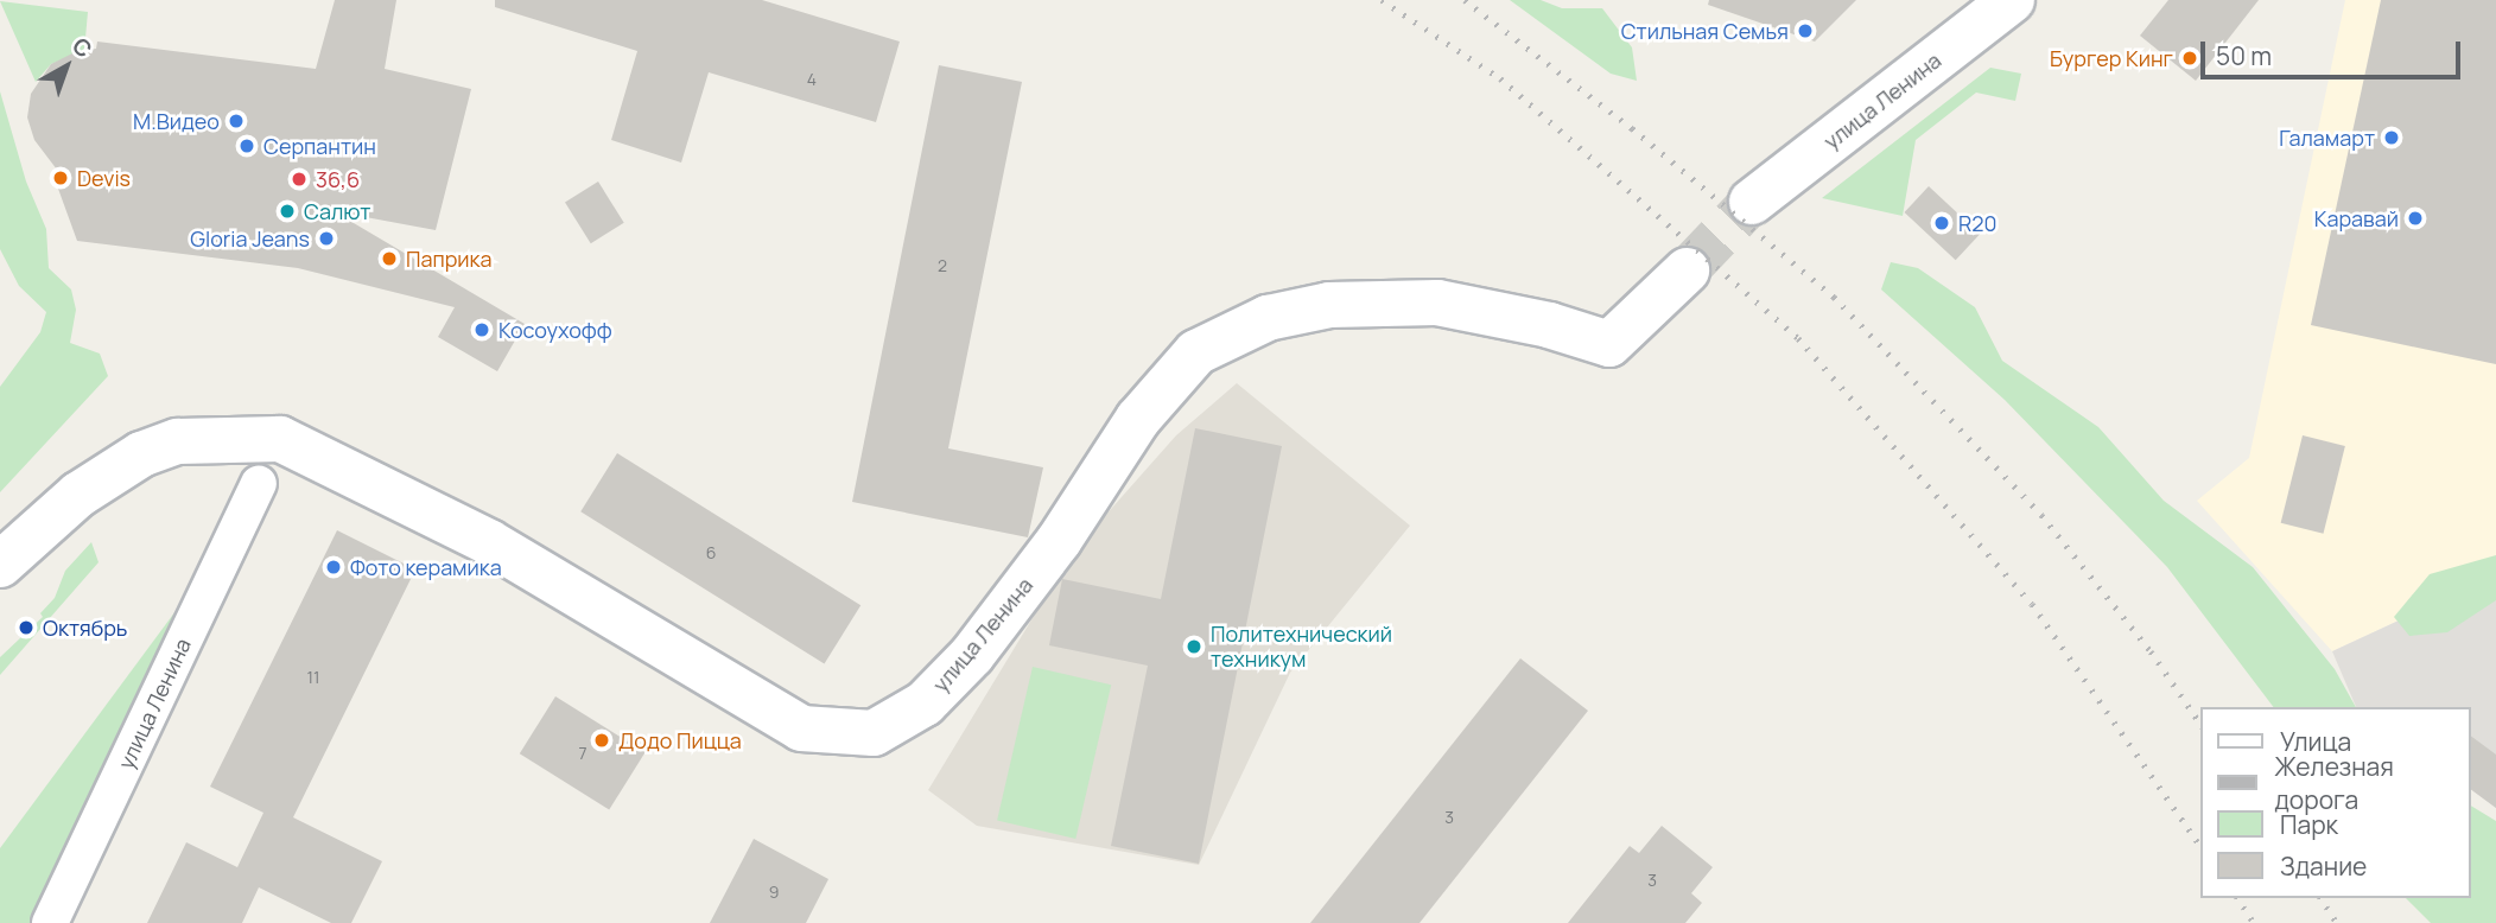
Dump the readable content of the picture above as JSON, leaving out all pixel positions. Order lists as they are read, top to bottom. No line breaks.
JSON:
{"streets":{"street":["улица Ленина"]},"places":["Стильная Семья","Бургер Кинг","М.Видео","Галамарт","Серпантин","Devis","36,6","Салют","Каравай","R20","Gloria Jeans","Паприка","Косоухофф","Фото керамика","Октябрь","Политехнический техникум","Додо Пицца"],"house_numbers":["4","2","6","11","7","3","3","9"],"legend":["Улица","Железная дорога","Парк","Здание"],"scale_bar":"50 m","north":"top right"}
